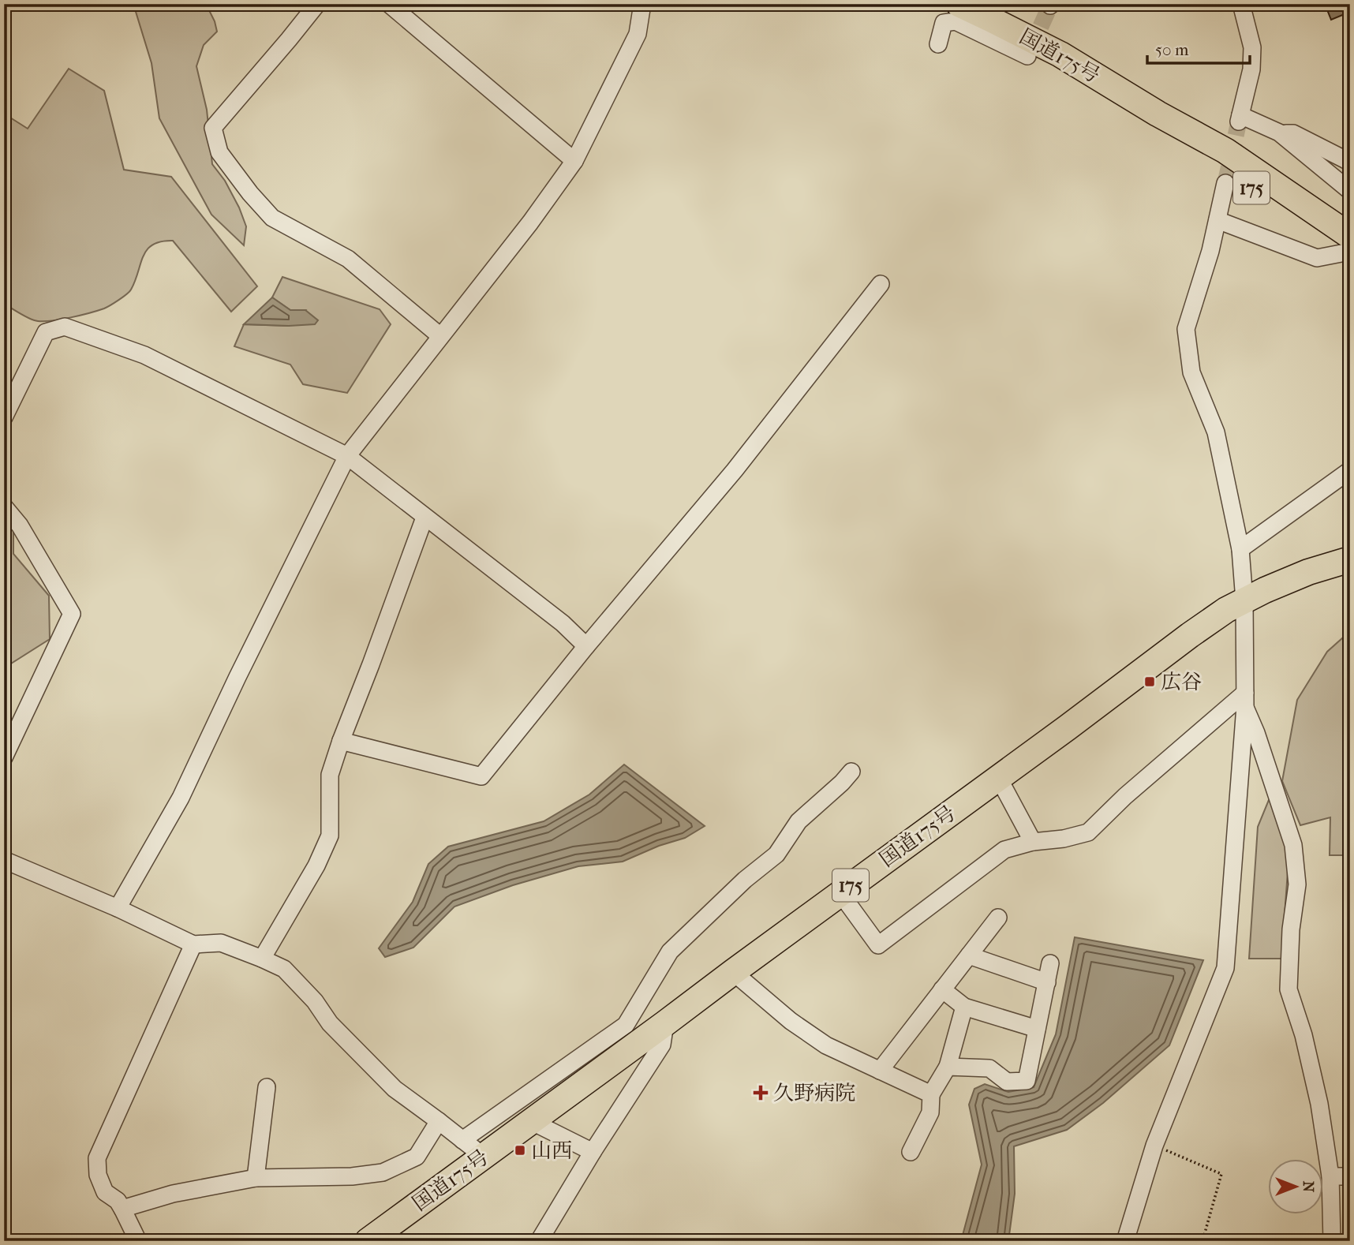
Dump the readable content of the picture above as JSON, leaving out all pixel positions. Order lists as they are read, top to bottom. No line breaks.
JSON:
{"streets":{"highway":["国道175号","175"]},"places":{"transit":["広谷","山西"],"health":["久野病院"]},"scale_bar":"50 m","north":"right"}
